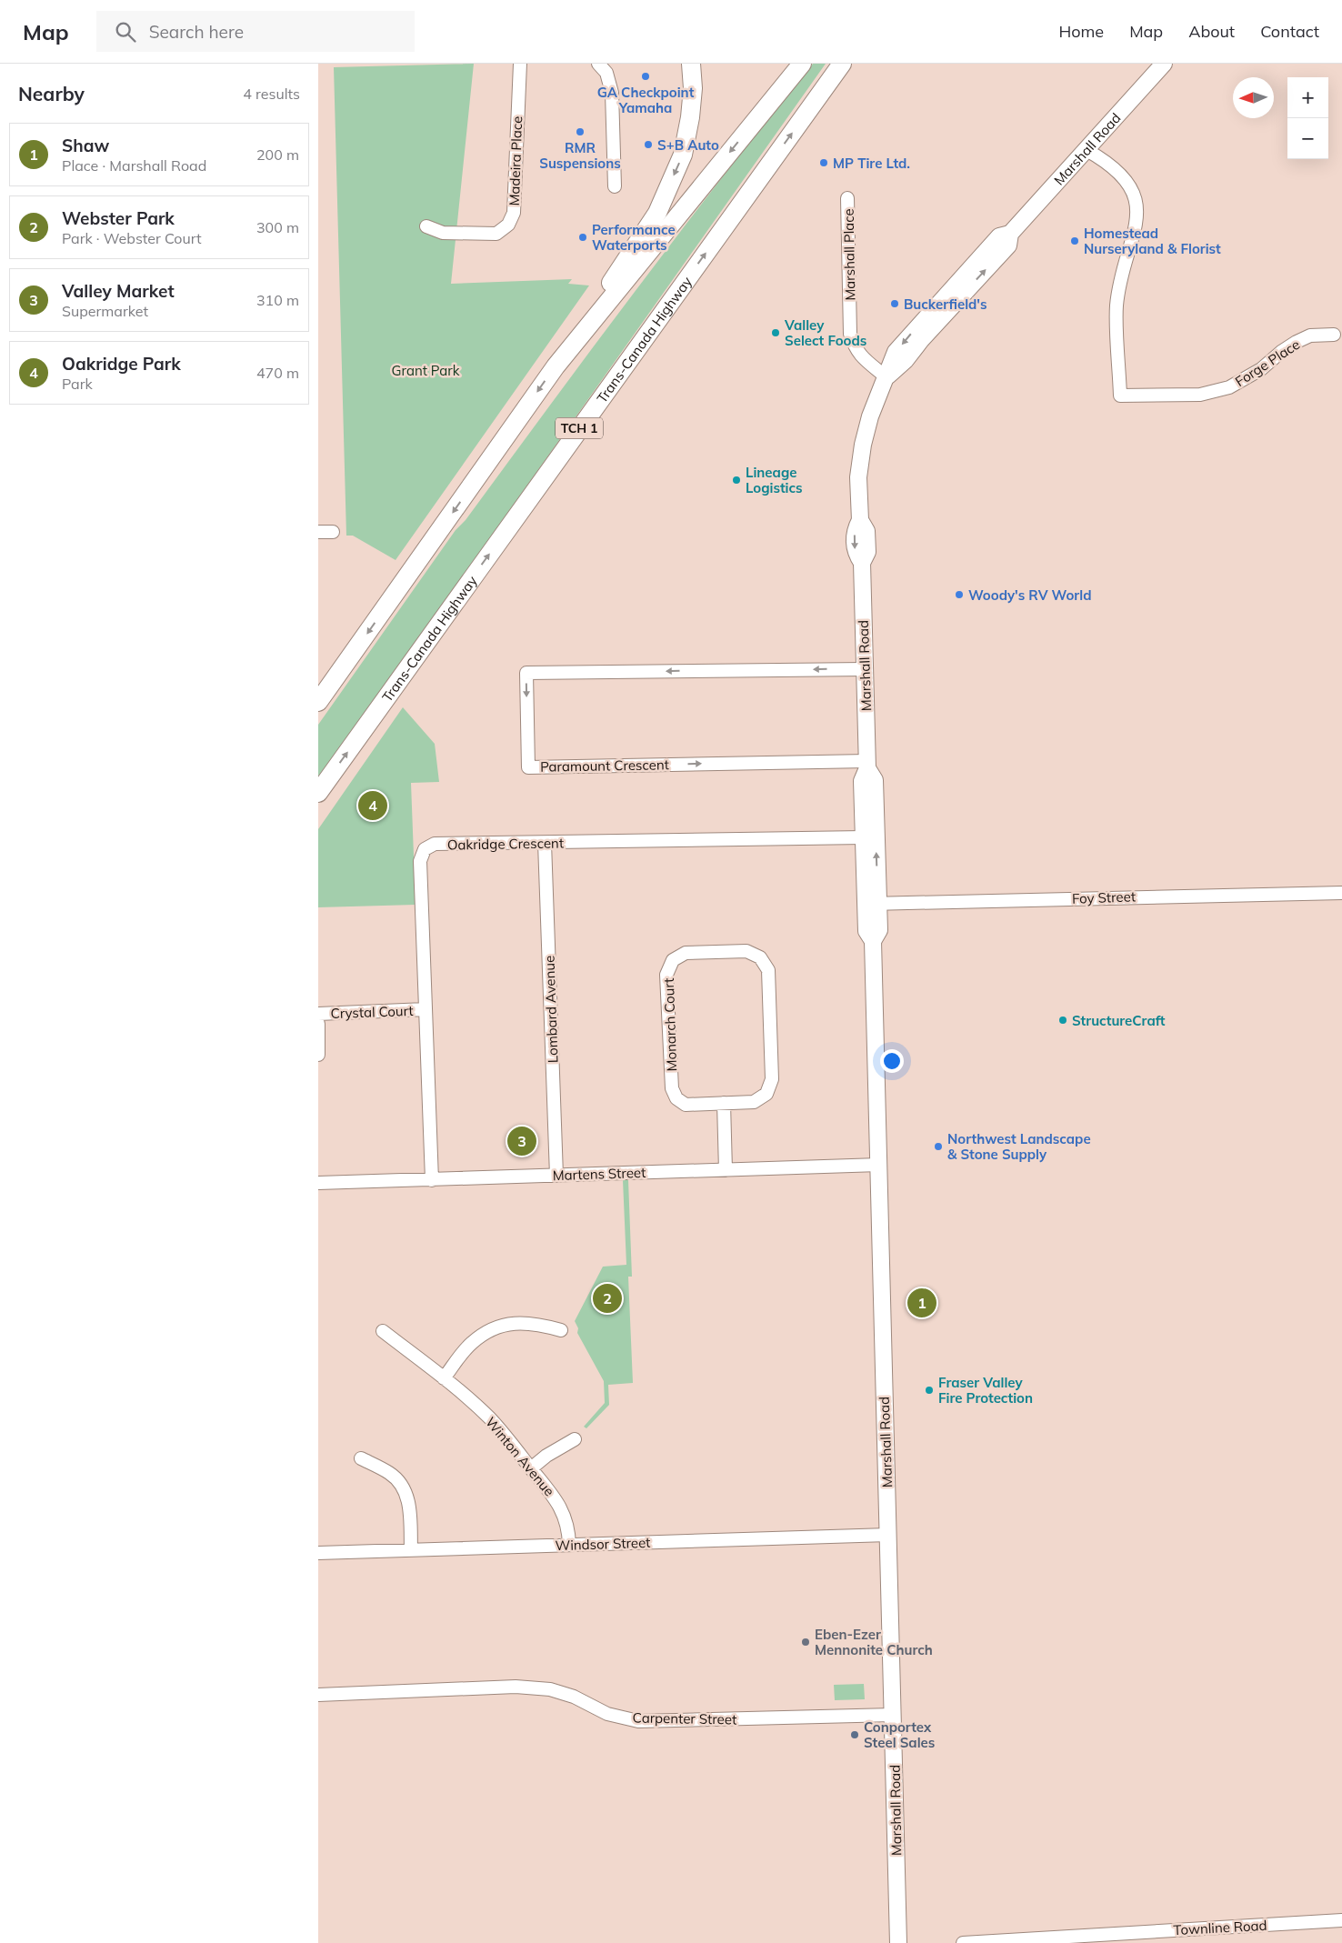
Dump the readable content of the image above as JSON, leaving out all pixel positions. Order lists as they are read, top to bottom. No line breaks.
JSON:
{"streets":{"highway":["Trans-Canada Highway","TCH 1"],"main road":["Marshall Road"],"street":["Madeira Place","Marshall Place","Forge Place","Paramount Crescent","Oakridge Crescent","Foy Street","Lombard Avenue","Crystal Court","Monarch Court","Martens Street","Winton Avenue","Windsor Street","Carpenter Street","Townline Road"]},"crossings":[["Marshall Road","Marshall Place"],["Marshall Road","Forge Place"],["Marshall Road","Paramount Crescent"],["Marshall Road","Oakridge Crescent"],["Marshall Road","Foy Street"],["Marshall Road","Martens Street"],["Marshall Road","Windsor Street"],["Marshall Road","Carpenter Street"],["Oakridge Crescent","Lombard Avenue"],["Oakridge Crescent","Crystal Court"],["Oakridge Crescent","Martens Street"],["Lombard Avenue","Martens Street"],["Winton Avenue","Windsor Street"]],"parks":["Grant Park"],"places":["GA Checkpoint Yamaha","RMR Suspensions","S+B Auto","MP Tire Ltd.","Performance Waterports","Homestead Nurseryland & Florist","Buckerfield's","Valley Select Foods","Lineage Logistics","Woody's RV World","StructureCraft","Northwest Landscape & Stone Supply","Fraser Valley Fire Protection","Eben-Ezer Mennonite Church","Conportex Steel Sales"],"north":"left","page":{"header":"Map","search":"Search here","nav":["Home","Map","About","Contact"],"heading":["Nearby","4 results"],"map_buttons":["+","−"],"list":[{"mark":"1","name":"Shaw","note":"Place · Marshall Road","value":"200 m"},{"mark":"2","name":"Webster Park","note":"Park · Webster Court","value":"300 m"},{"mark":"3","name":"Valley Market","note":"Supermarket","value":"310 m"},{"mark":"4","name":"Oakridge Park","note":"Park","value":"470 m"}],"pins":["4","3","2","1"]}}
